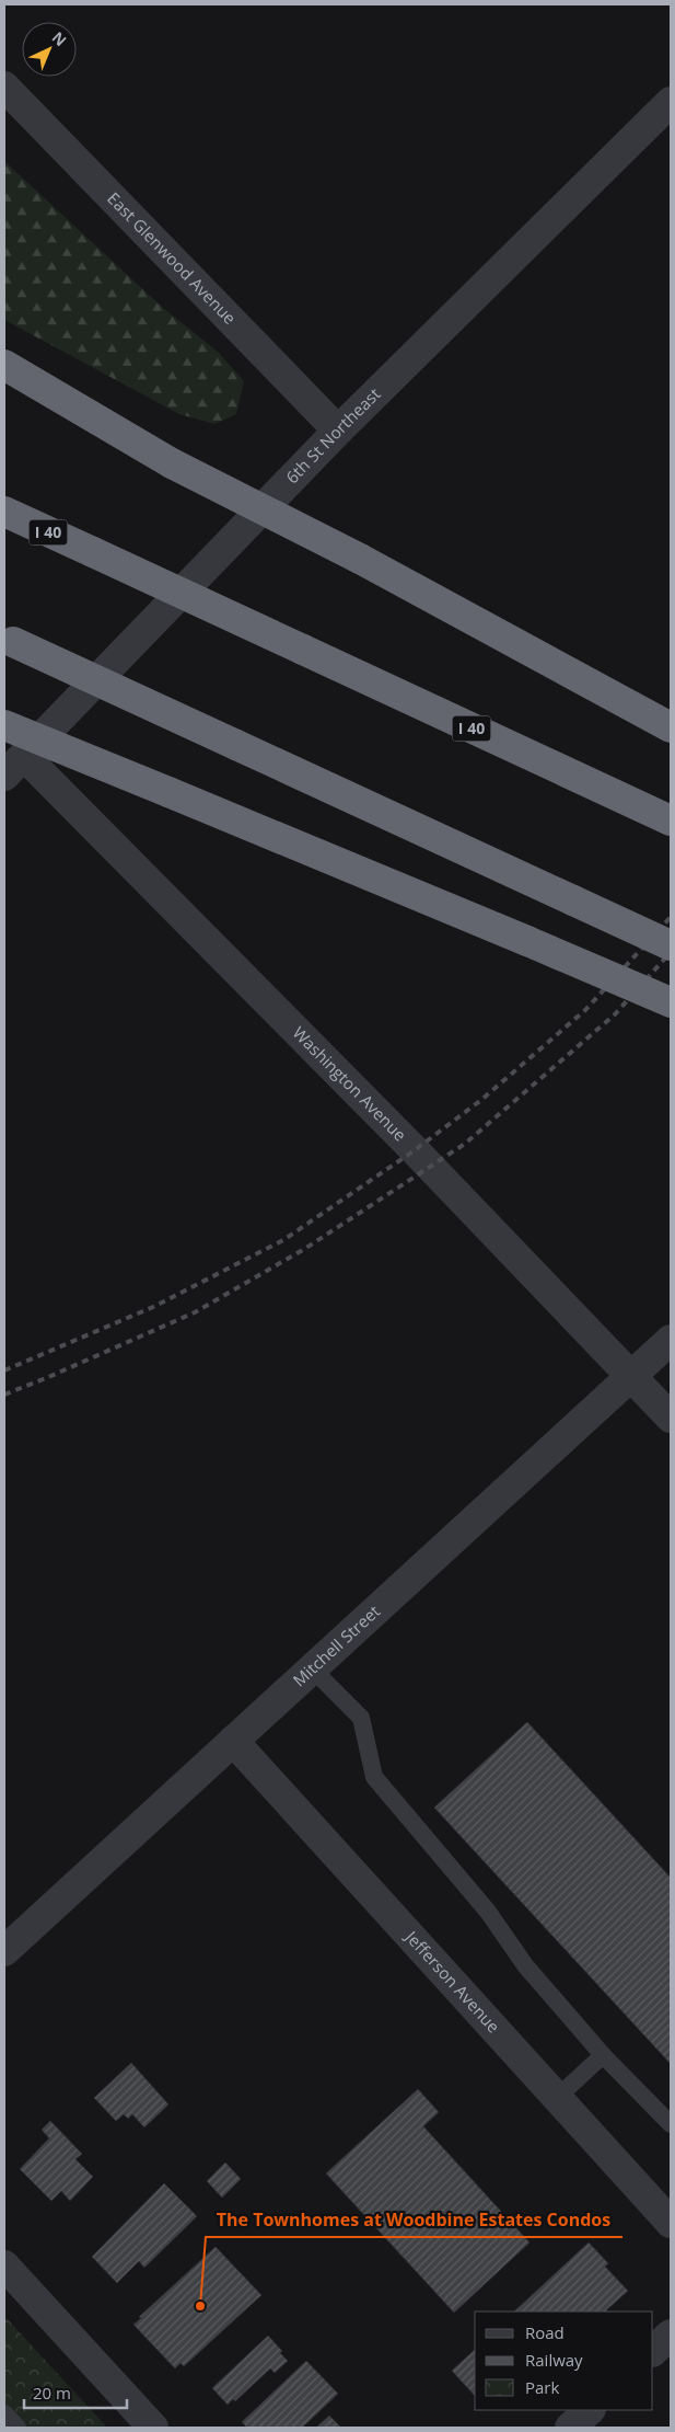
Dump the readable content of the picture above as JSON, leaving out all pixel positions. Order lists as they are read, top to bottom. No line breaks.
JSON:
{"streets":{"highway":["I 40"],"street":["East Glenwood Avenue","6th St Northeast","Washington Avenue","Mitchell Street","Jefferson Avenue"]},"crossings":[["East Glenwood Avenue","6th St Northeast"],["6th St Northeast","Washington Avenue"],["Washington Avenue","Mitchell Street"],["Mitchell Street","Jefferson Avenue"]],"places":["The Townhomes at Woodbine Estates Condos"],"legend":["Road","Railway","Park"],"scale_bar":"20 m","north":"top right"}
